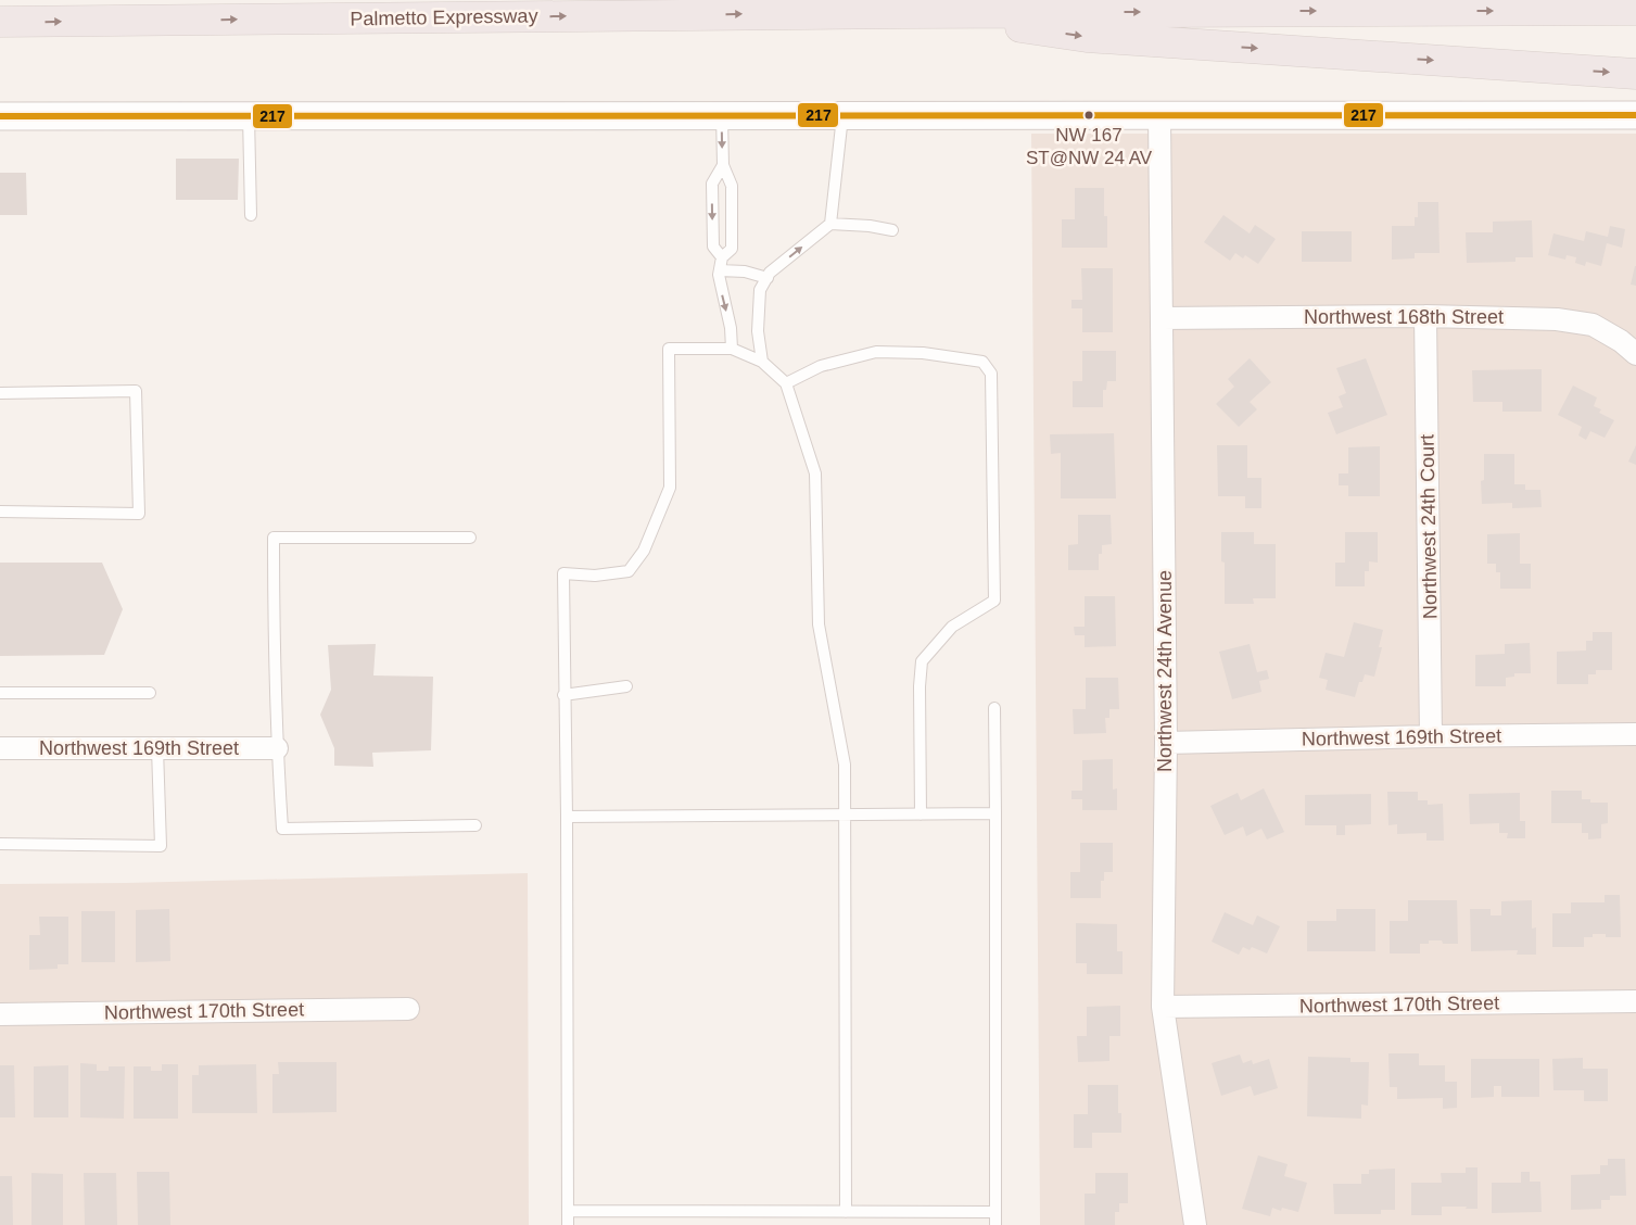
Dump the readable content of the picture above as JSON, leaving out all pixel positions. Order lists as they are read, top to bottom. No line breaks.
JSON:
{"streets":{"highway":["Palmetto Expressway"],"street":["Northwest 168th Street","Northwest 24th Court","Northwest 24th Avenue","Northwest 169th Street","Northwest 170th Street"]},"crossings":[["Northwest 168th Street","Northwest 24th Court"],["Northwest 168th Street","Northwest 24th Avenue"],["Northwest 24th Court","Northwest 169th Street"],["Northwest 24th Avenue","Northwest 169th Street"],["Northwest 24th Avenue","Northwest 170th Street"]],"places":["NW 167 ST@NW 24 AV"],"lines":["transit line 217"]}
